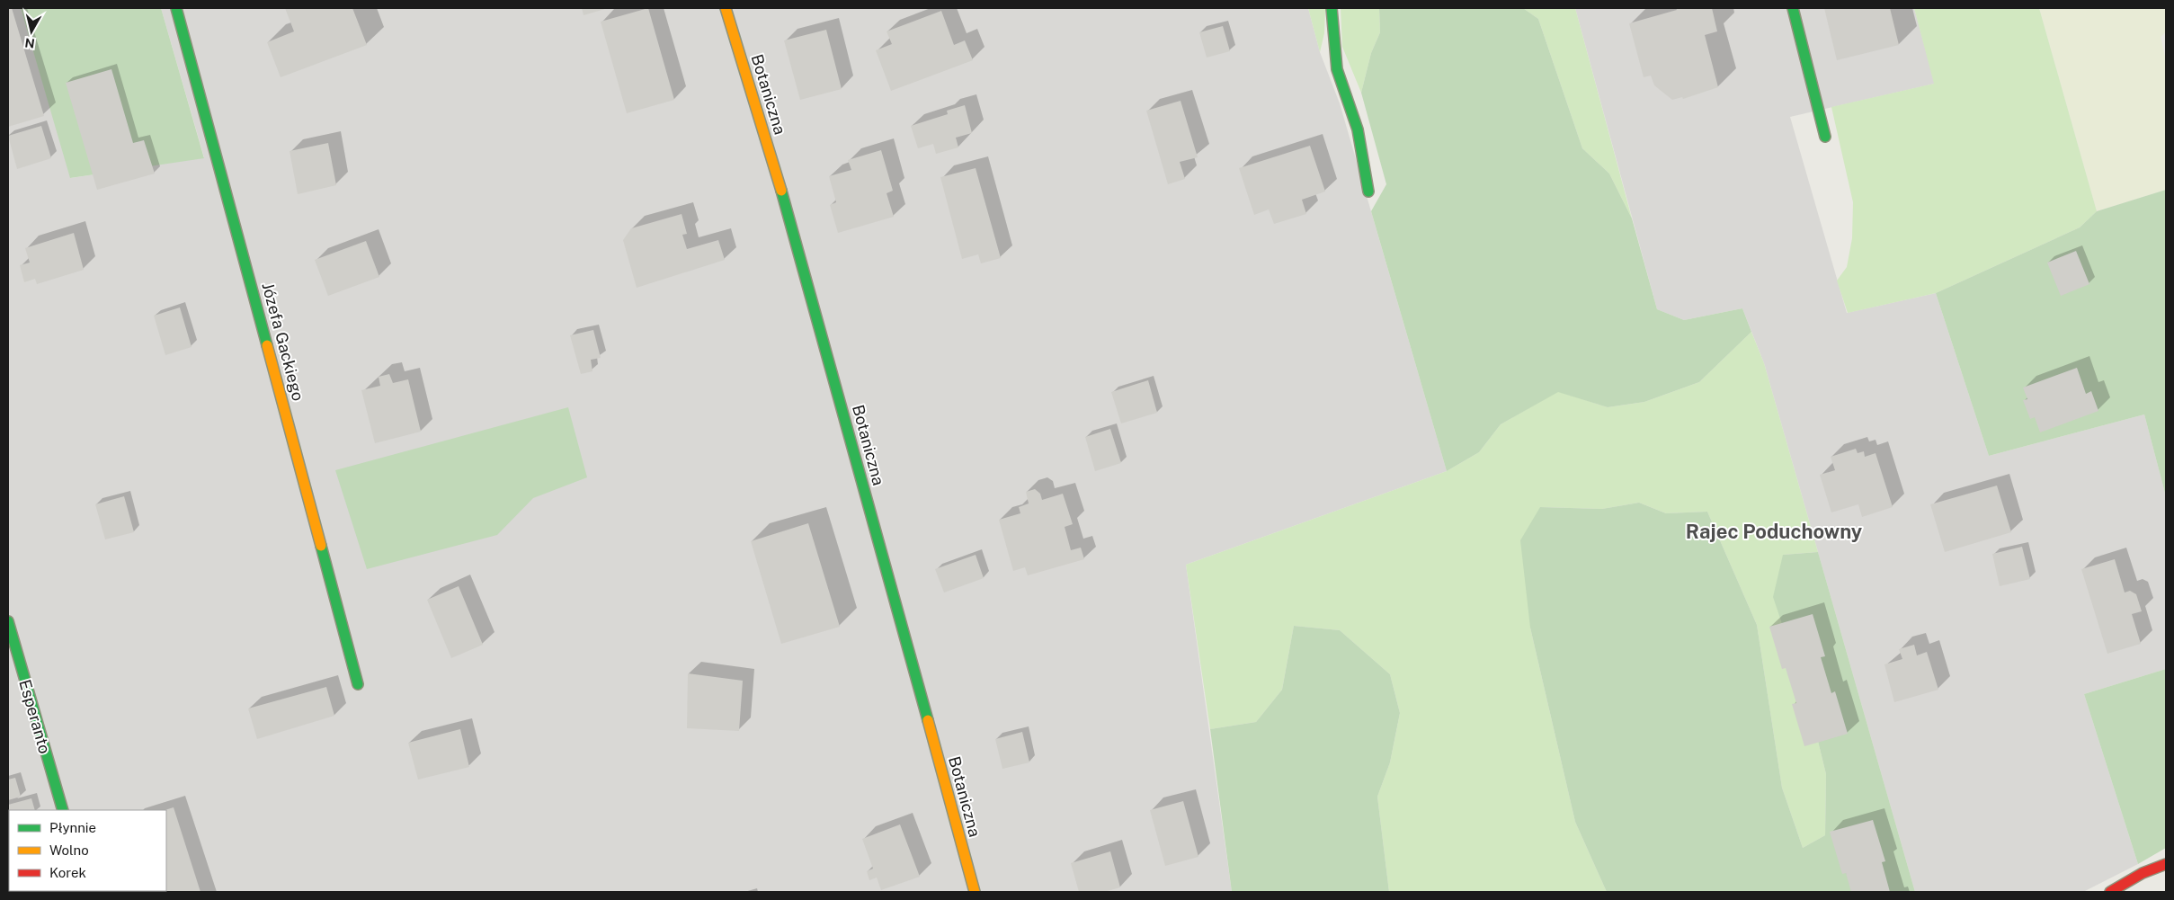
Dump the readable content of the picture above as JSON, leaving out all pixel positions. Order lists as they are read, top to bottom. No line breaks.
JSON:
{"streets":{"street":["Botaniczna","Józefa Gackiego","Esperanto"]},"districts":["Rajec Poduchowny"],"legend":["Płynnie","Wolno","Korek"],"north":"bottom"}
